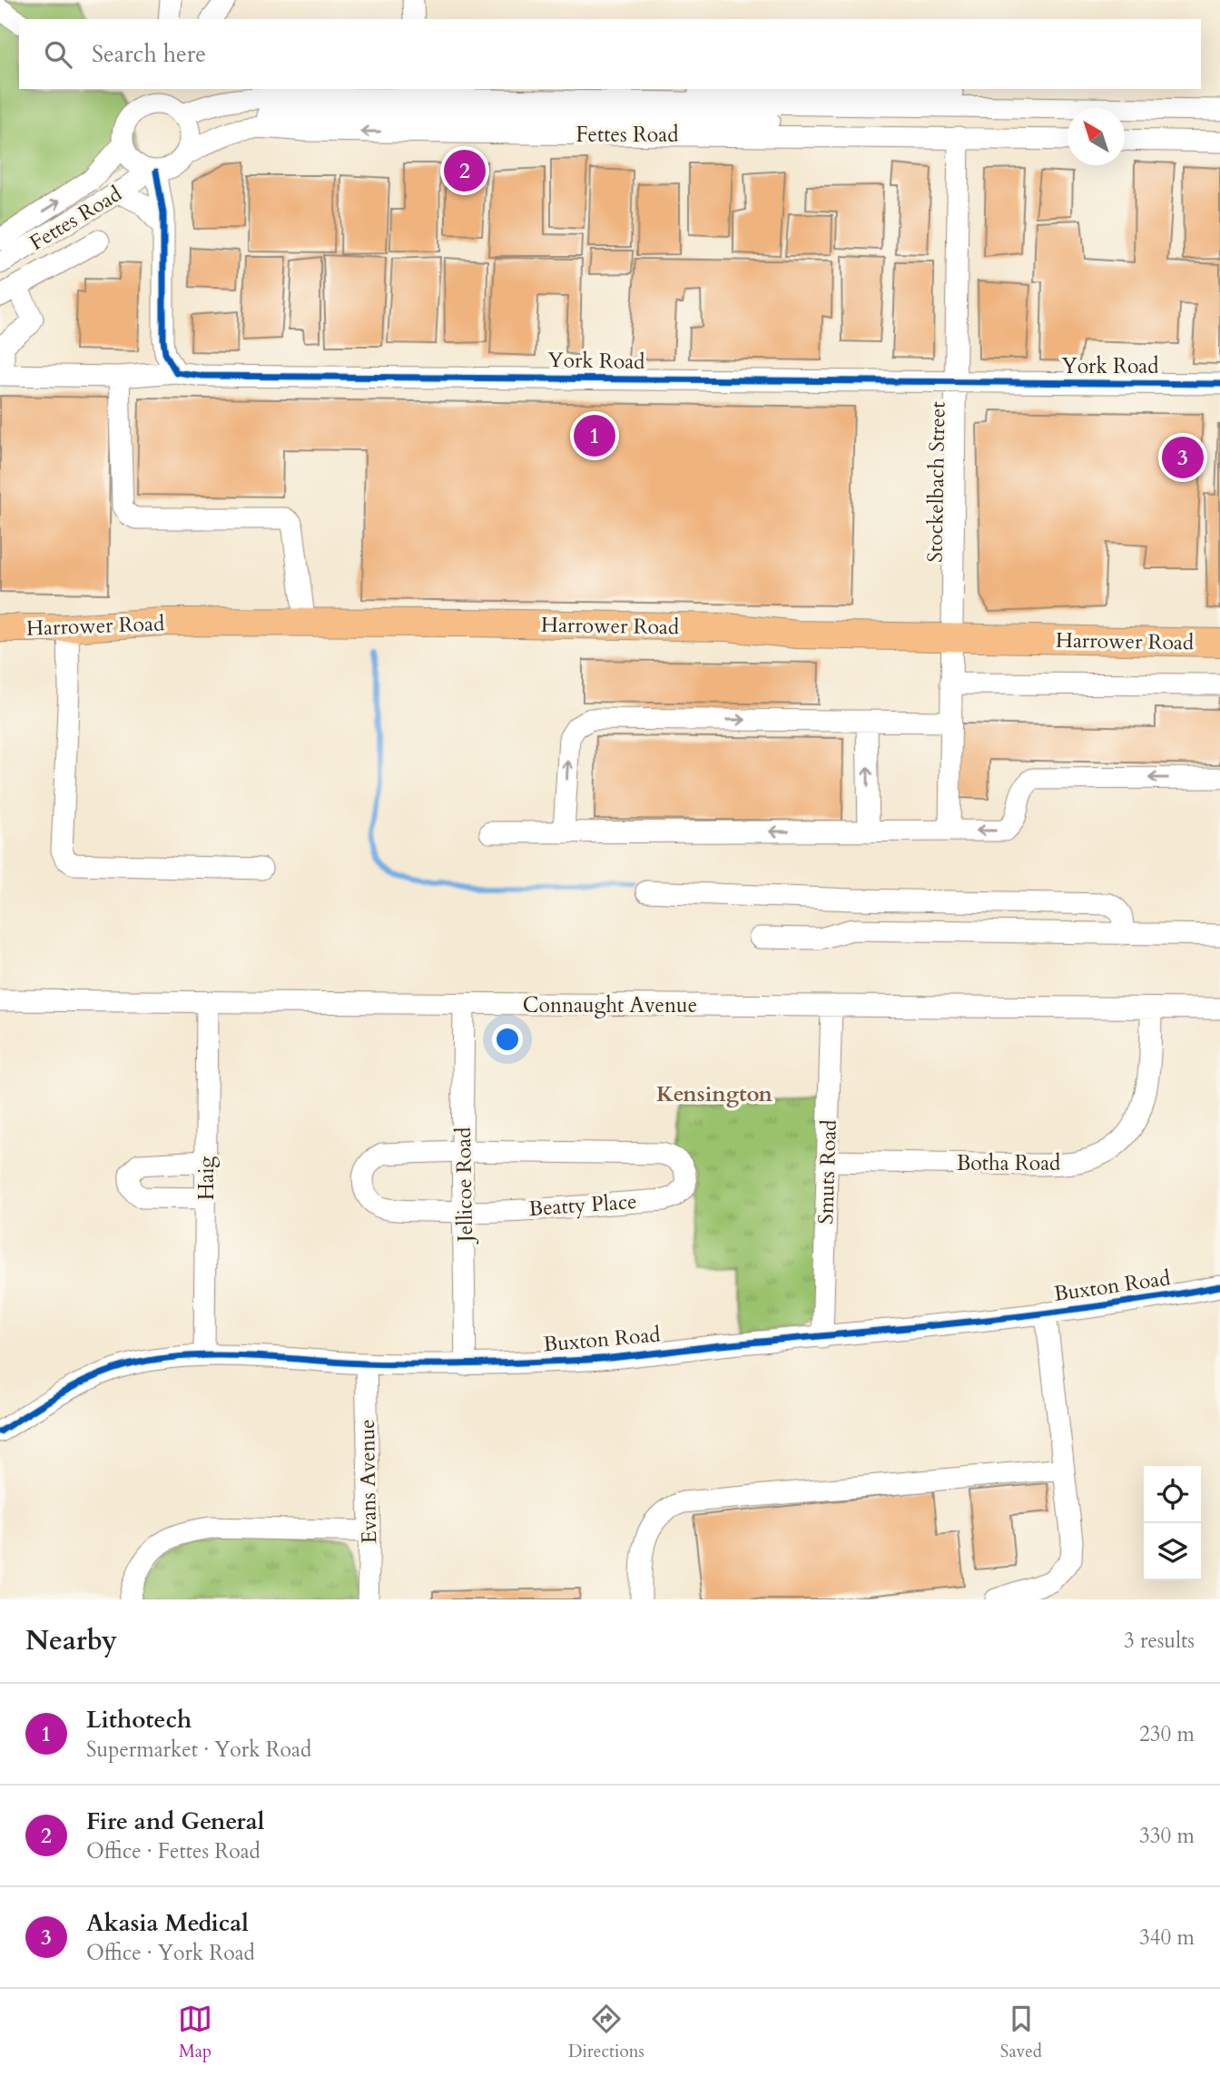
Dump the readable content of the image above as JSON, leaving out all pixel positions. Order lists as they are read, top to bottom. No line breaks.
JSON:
{"streets":{"main road":["Harrower Road"],"street":["Fettes Road","York Road","Stockelbach Street","Connaught Avenue","Botha Road","Smuts Road","Haig","Jellicoe Road","Beatty Place","Buxton Road","Evans Avenue"]},"crossings":[["Fettes Road","Stockelbach Street"],["York Road","Stockelbach Street"],["Stockelbach Street","Harrower Road"],["Connaught Avenue","Botha Road"],["Connaught Avenue","Smuts Road"],["Connaught Avenue","Haig"],["Connaught Avenue","Jellicoe Road"],["Botha Road","Smuts Road"],["Smuts Road","Buxton Road"],["Haig","Buxton Road"],["Jellicoe Road","Beatty Place"],["Jellicoe Road","Buxton Road"],["Buxton Road","Evans Avenue"]],"districts":["Kensington"],"north":"top left","page":{"search":"Search here","pins":["2","1","3"],"heading":["Nearby","3 results"],"list":[{"mark":"1","name":"Lithotech","note":"Supermarket · York Road","value":"230 m"},{"mark":"2","name":"Fire and General","note":"Office · Fettes Road","value":"330 m"},{"mark":"3","name":"Akasia Medical","note":"Office · York Road","value":"340 m"}],"nav":["Map","Directions","Saved"]}}
